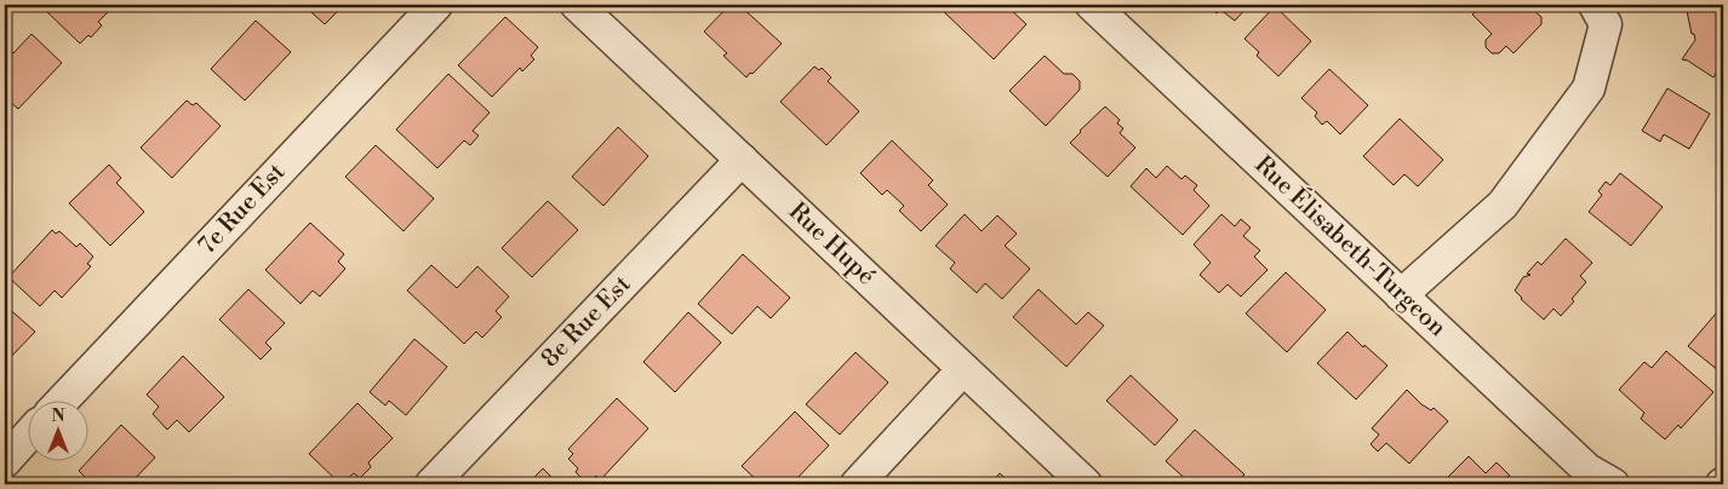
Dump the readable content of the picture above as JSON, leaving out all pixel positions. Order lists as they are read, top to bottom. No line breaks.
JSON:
{"streets":{"street":["7e Rue Est","Rue Hupé","Rue Élisabeth-Turgeon","8e Rue Est"]},"crossings":[["Rue Hupé","8e Rue Est"]],"north":"top"}
